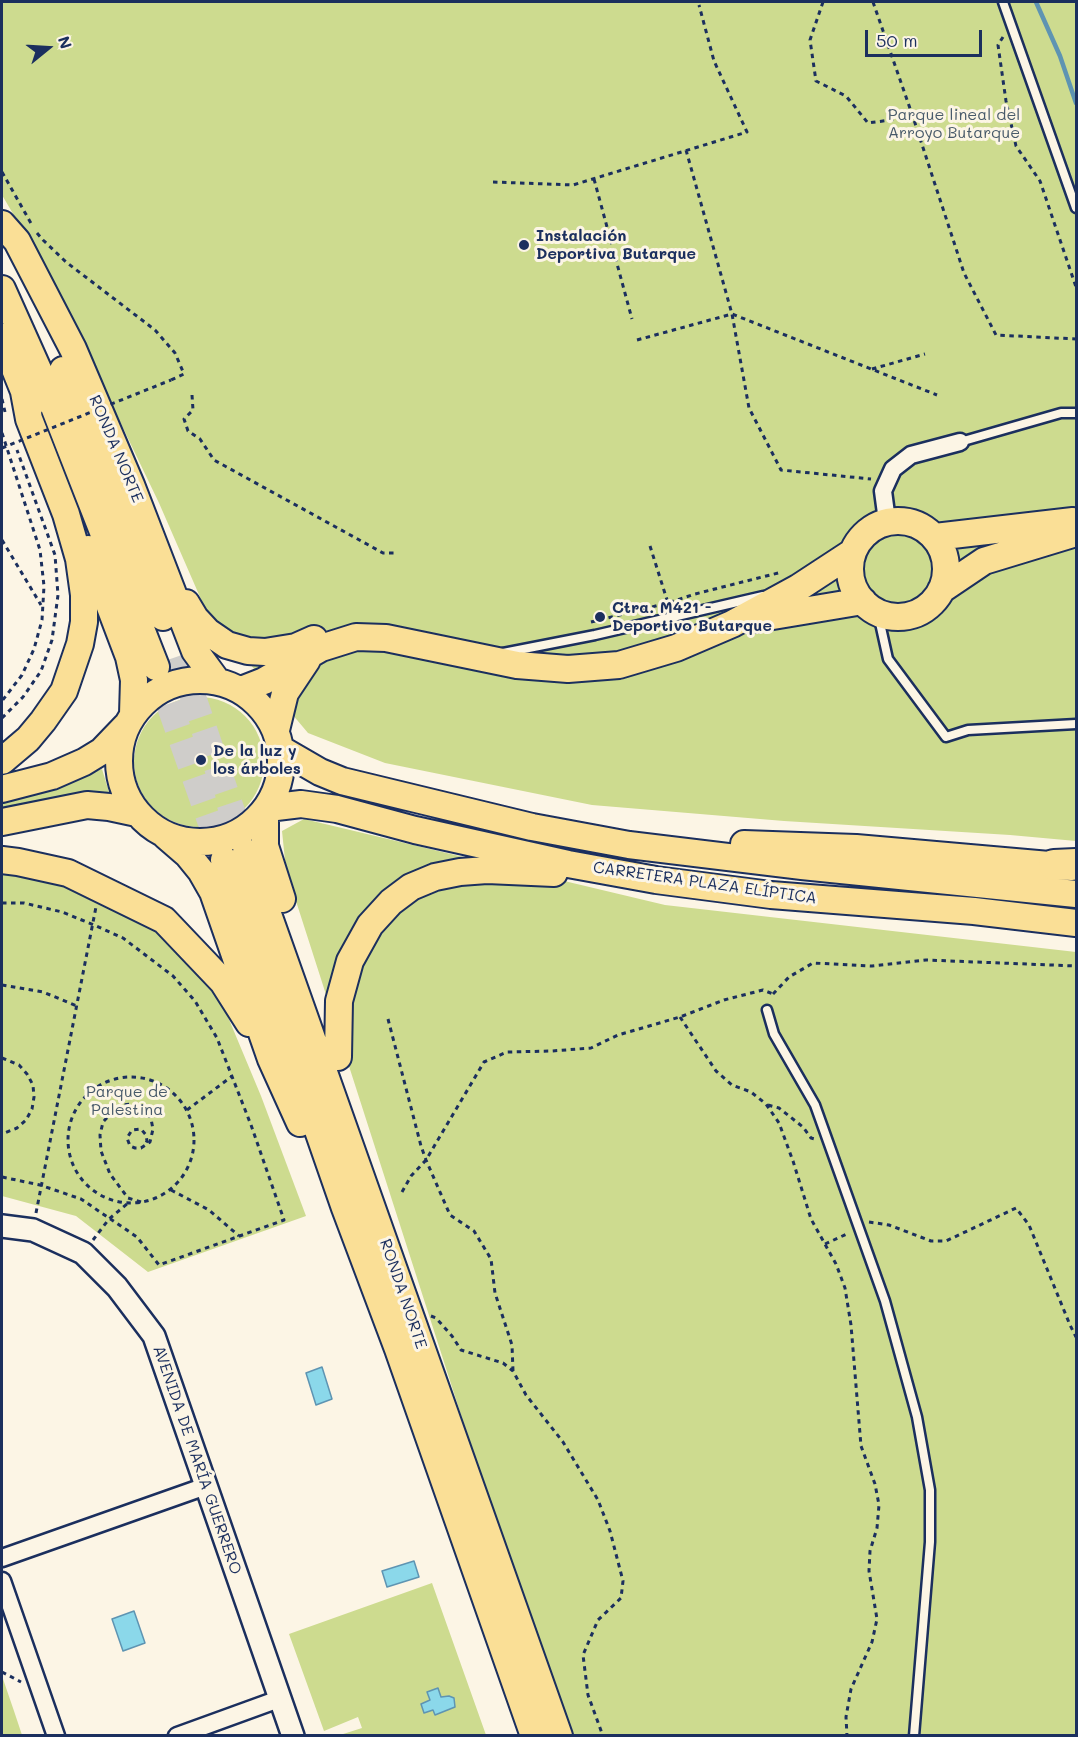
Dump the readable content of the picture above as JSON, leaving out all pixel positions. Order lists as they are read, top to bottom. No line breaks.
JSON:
{"streets":{"main road":["RONDA NORTE","CARRETERA PLAZA ELÍPTICA"],"street":["AVENIDA DE MARÍA GUERRERO"]},"crossings":[["RONDA NORTE","CARRETERA PLAZA ELÍPTICA"]],"parks":["Parque lineal del Arroyo Butarque","Parque de Palestina"],"places":["Instalación Deportiva Butarque","Ctra. M421 - Deportivo Butarque","De la luz y los árboles"],"scale_bar":"50 m","north":"right"}
